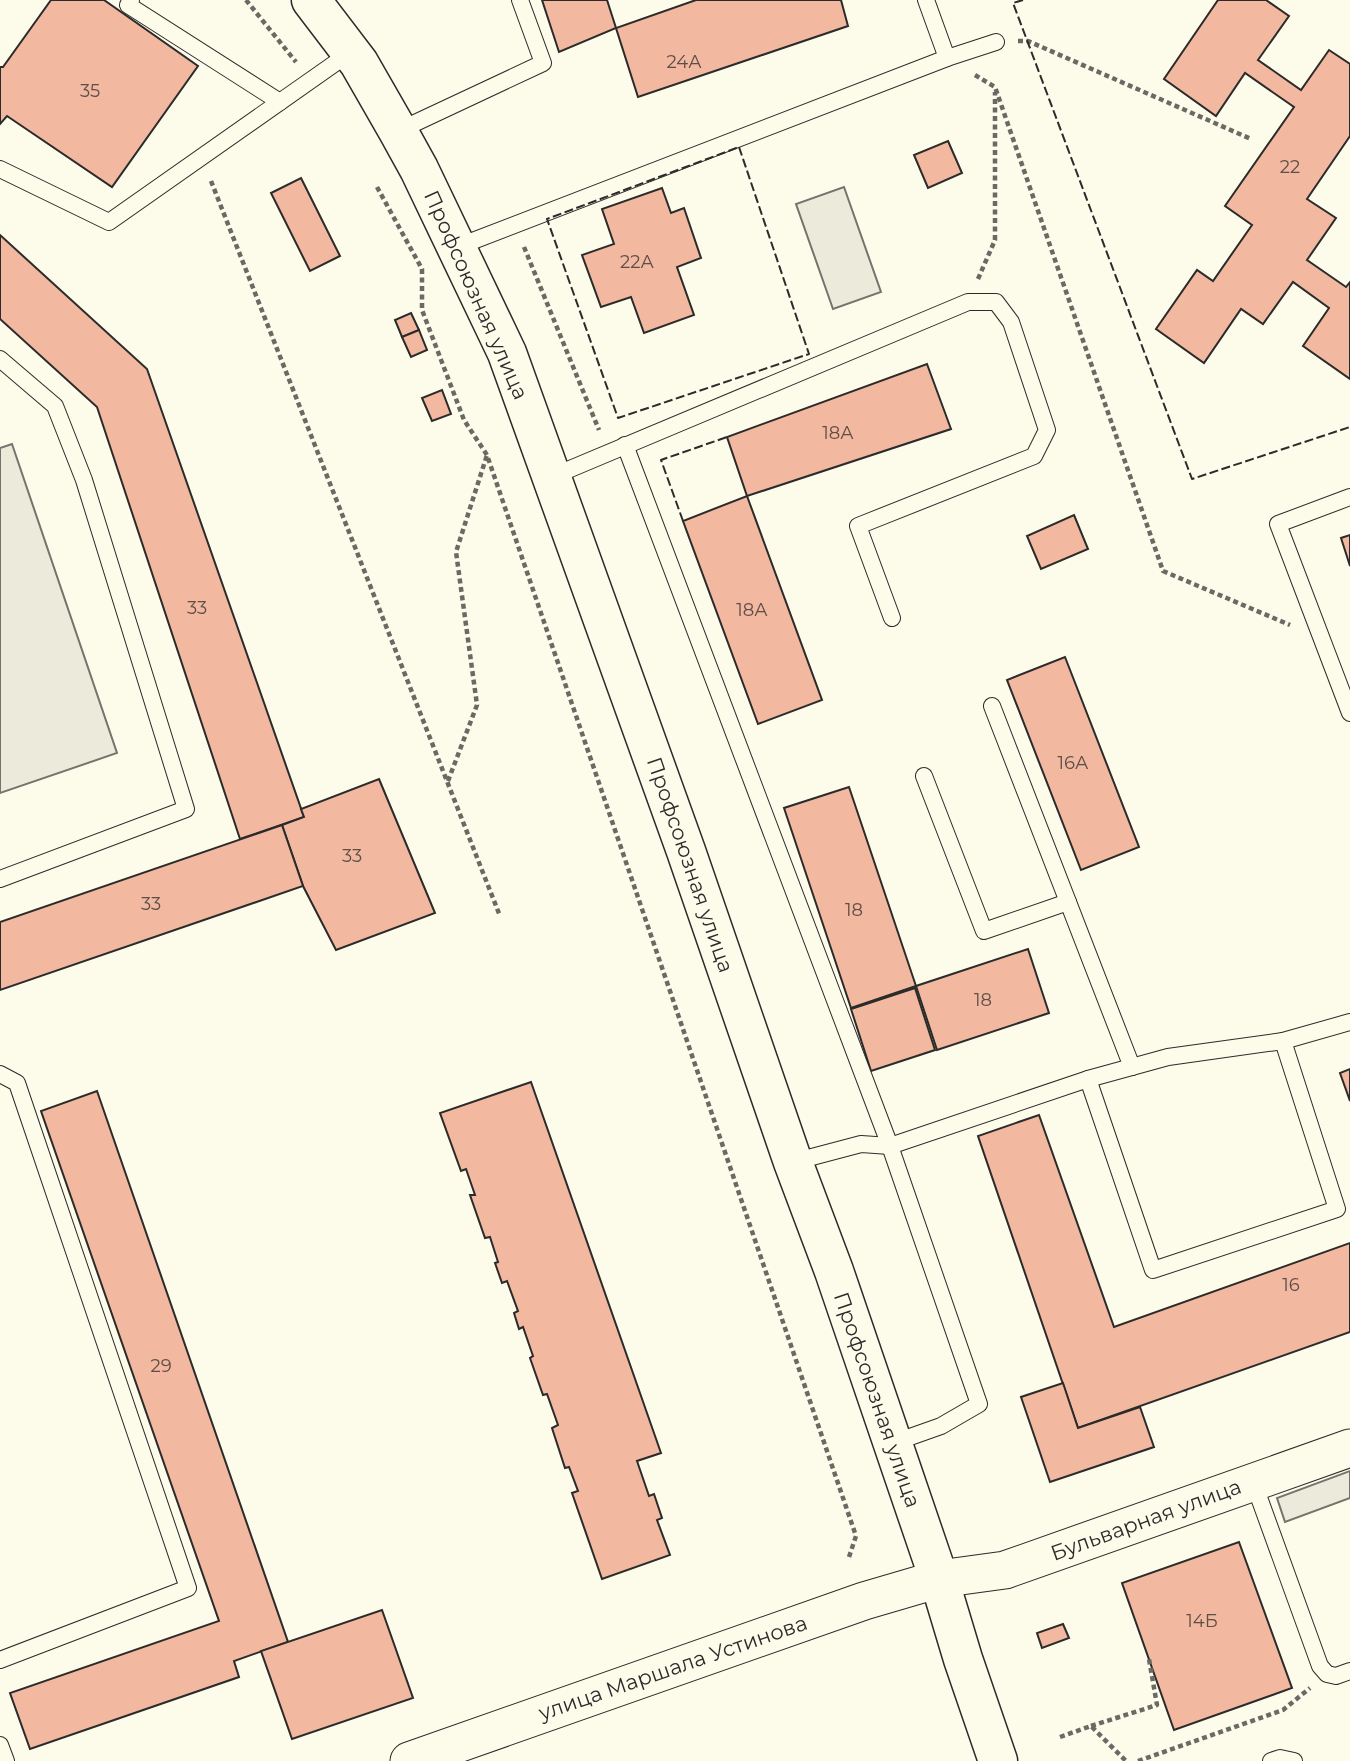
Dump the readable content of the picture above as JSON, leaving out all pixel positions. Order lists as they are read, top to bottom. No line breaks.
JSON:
{"streets":{"main road":["Профсоюзная улица"],"street":["Бульварная улица","улица Маршала Устинова"]},"crossings":[["Профсоюзная улица","Бульварная улица"],["Профсоюзная улица","улица Маршала Устинова"],["Бульварная улица","улица Маршала Устинова"]],"house_numbers":["24А","35","22","22А","18А","33","18А","16А","33","33","18","18","16","29","14Б"]}
